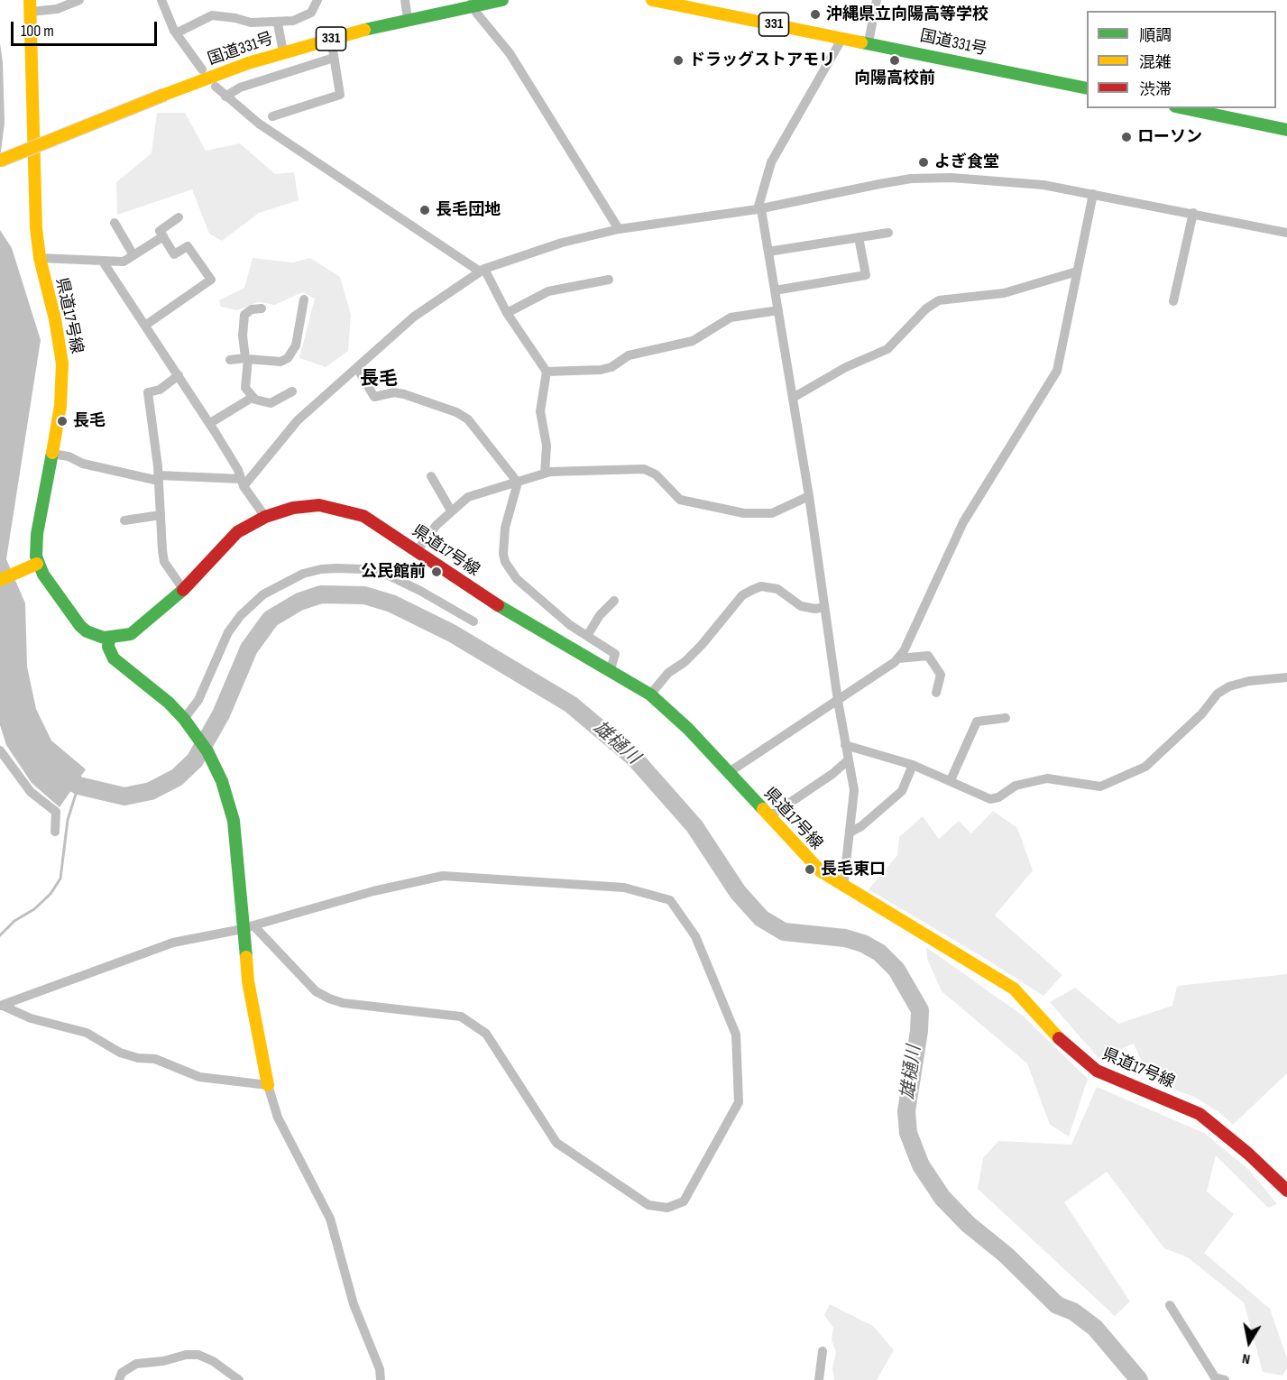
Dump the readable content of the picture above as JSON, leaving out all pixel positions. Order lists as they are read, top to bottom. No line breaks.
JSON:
{"streets":{"main road":["331","国道331号","県道17号線"]},"districts":["長毛"],"water":["雄樋川"],"places":["沖縄県立向陽高等学校","ドラッグストアモリ","向陽高校前","ローソン","よぎ食堂","長毛団地","長毛","公民館前","長毛東口"],"legend":["順調","混雑","渋滞"],"scale_bar":"100 m","north":"bottom"}
